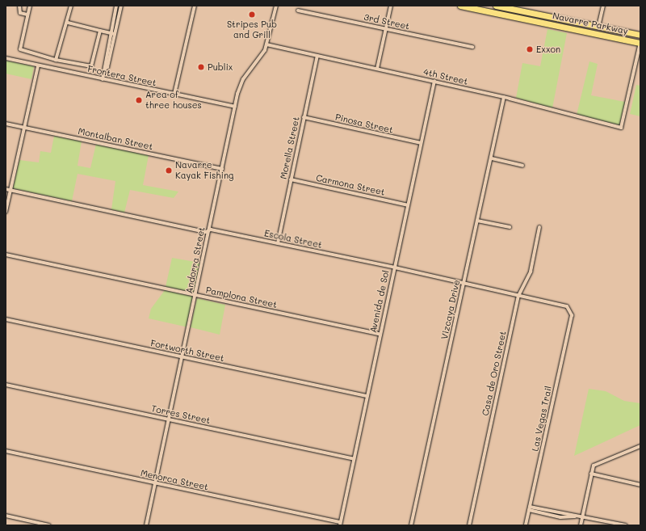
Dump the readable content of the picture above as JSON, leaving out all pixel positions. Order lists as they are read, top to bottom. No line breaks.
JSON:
{"streets":{"highway":["Navarre Parkway"],"street":["3rd Street","Frontera Street","4th Street","Pinosa Street","Montalban Street","Morella Street","Carmona Street","Escola Street","Andorra Street","Pamplona Street","Avenida de Sol","Vizcaya Drive","Fortworth Street","Casa de Oro Street","Torres Street","Las Vegas Trail","Menorca Street"]},"crossings":[["Navarre Parkway","4th Street"],["Frontera Street","Andorra Street"],["4th Street","Morella Street"],["4th Street","Andorra Street"],["4th Street","Avenida de Sol"],["4th Street","Vizcaya Drive"],["Pinosa Street","Morella Street"],["Pinosa Street","Avenida de Sol"],["Montalban Street","Andorra Street"],["Morella Street","Carmona Street"],["Morella Street","Escola Street"],["Carmona Street","Avenida de Sol"],["Escola Street","Andorra Street"],["Escola Street","Avenida de Sol"],["Escola Street","Vizcaya Drive"],["Escola Street","Casa de Oro Street"],["Escola Street","Las Vegas Trail"],["Andorra Street","Pamplona Street"],["Andorra Street","Fortworth Street"],["Andorra Street","Torres Street"],["Andorra Street","Menorca Street"],["Pamplona Street","Avenida de Sol"],["Avenida de Sol","Fortworth Street"],["Avenida de Sol","Torres Street"],["Avenida de Sol","Menorca Street"]],"places":["Stripes Pub and Grill","Exxon","Publix","Area of three houses","Navarre Kayak Fishing"]}
